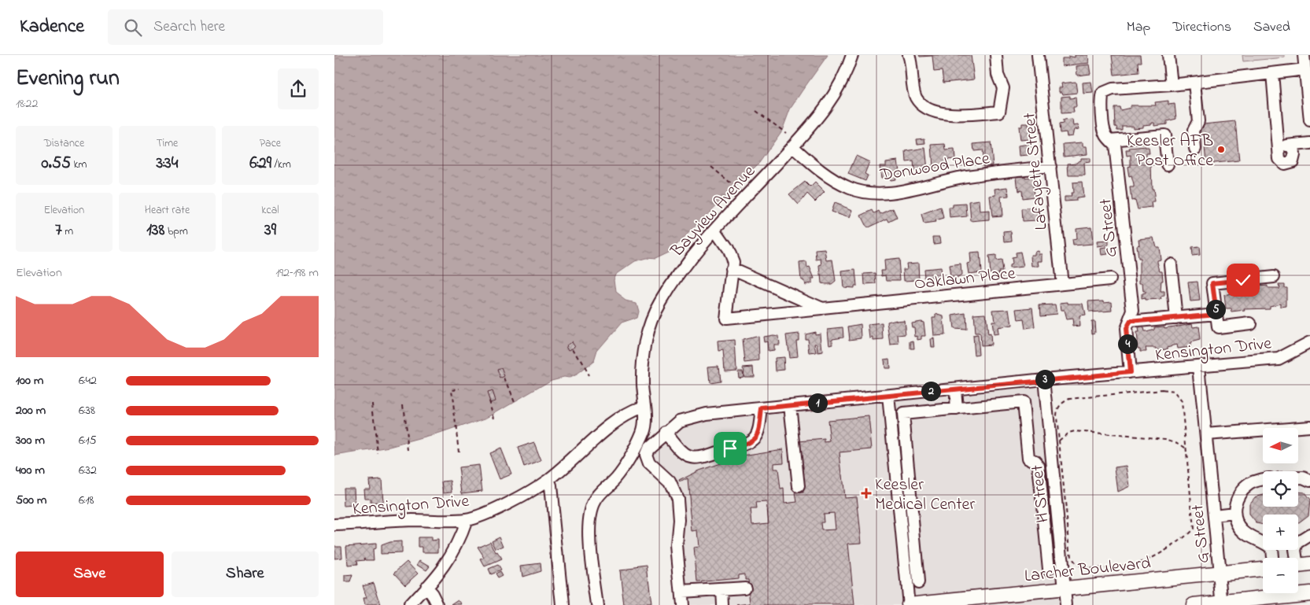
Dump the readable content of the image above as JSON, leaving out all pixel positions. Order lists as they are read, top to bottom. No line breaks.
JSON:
{"streets":{"main road":["Larcher Boulevard"],"street":["Donwood Place","Lafayette Street","Bayview Avenue","G Street","Oaklawn Place","Kensington Drive","H Street"]},"crossings":[["Donwood Place","Lafayette Street"],["Donwood Place","Bayview Avenue"],["Lafayette Street","Oaklawn Place"],["Bayview Avenue","Oaklawn Place"],["Bayview Avenue","Kensington Drive"],["G Street","Kensington Drive"],["G Street","Larcher Boulevard"],["Kensington Drive","H Street"],["H Street","Larcher Boulevard"]],"places":{"other":["Keesler AFB Post Office"],"health":["Keesler Medical Center"]},"north":"left","page":{"header":"Kadence","search":"Search here","nav":["Map","Directions","Saved"],"heading":["Evening run","18:22"],"stats":[["Distance","0.55 km"],["Time","3:34"],["Pace","6:29 /km"],["Elevation","7 m"],["Heart rate","138 bpm"],["kcal","39"]],"chart":["Elevation","192–198 m"],"pins":["5","4","3","2","1"],"list":[{"name":"100 m","note":"6:42"},{"name":"200 m","note":"6:38"},{"name":"300 m","note":"6:15"},{"name":"400 m","note":"6:32"},{"name":"500 m","note":"6:18"}],"map_buttons":["+","−"],"buttons":["Save","Share"]}}
